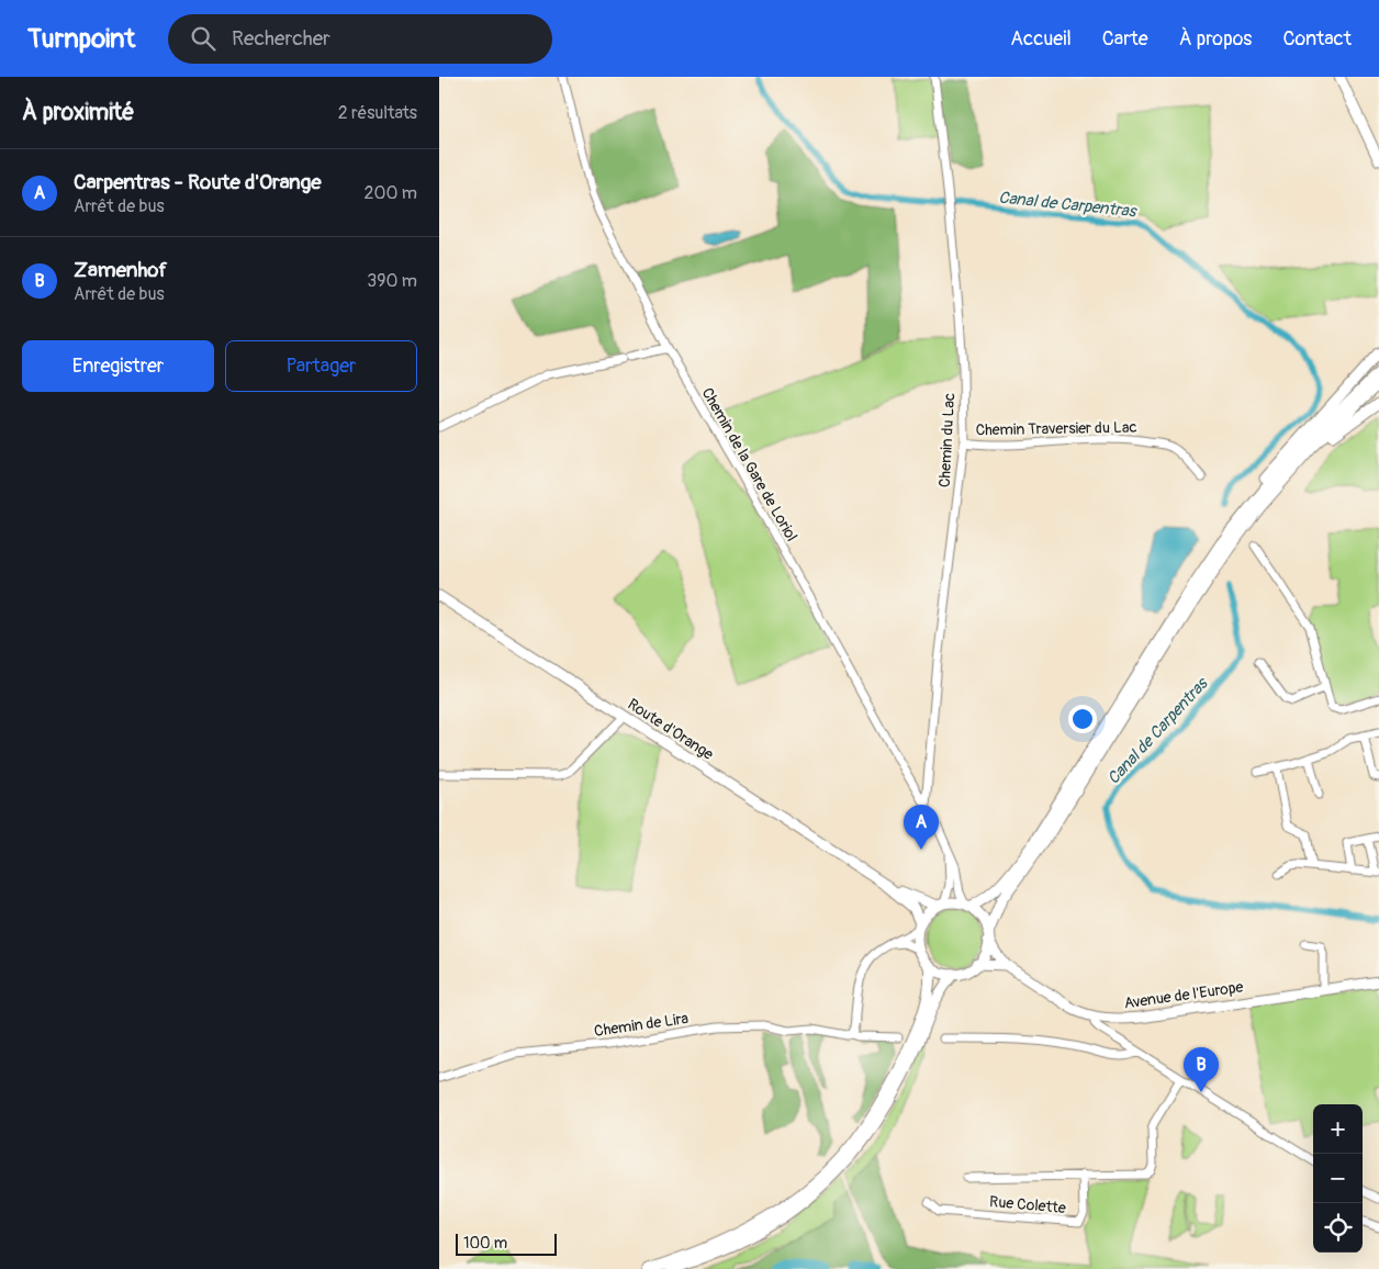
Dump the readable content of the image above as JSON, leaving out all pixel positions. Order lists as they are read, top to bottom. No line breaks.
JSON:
{"streets":{"main road":["Route d'Orange","Avenue de l'Europe"],"street":["Chemin Traversier du Lac","Chemin du Lac","Chemin de la Gare de Loriol","Chemin de Lira","Rue Colette"]},"crossings":[["Chemin Traversier du Lac","Chemin du Lac"],["Chemin du Lac","Chemin de la Gare de Loriol"],["Chemin de la Gare de Loriol","Route d'Orange"],["Chemin de la Gare de Loriol","Avenue de l'Europe"],["Route d'Orange","Avenue de l'Europe"]],"water":["Canal de Carpentras"],"scale_bar":"100 m","page":{"header":"Turnpoint","search":"Rechercher","nav":["Accueil","Carte","À propos","Contact"],"heading":["À proximité","2 résultats"],"list":[{"mark":"A","name":"Carpentras - Route d'Orange","note":"Arrêt de bus","value":"200 m"},{"mark":"B","name":"Zamenhof","note":"Arrêt de bus","value":"390 m"}],"buttons":["Enregistrer","Partager"],"pins":["A","B"],"map_buttons":["+","−"],"scale":"100 m"}}
